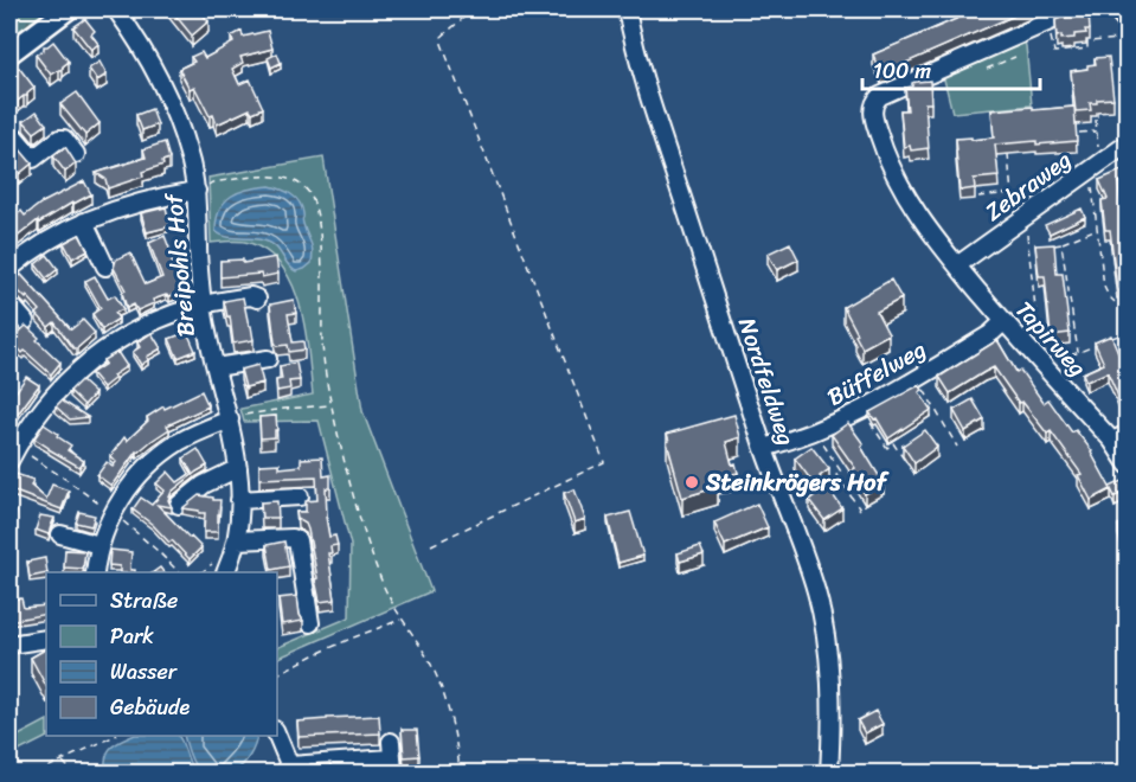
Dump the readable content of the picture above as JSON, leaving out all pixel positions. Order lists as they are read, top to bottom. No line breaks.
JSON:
{"streets":{"street":["Zebraweg","Breipohls Hof","Tapirweg","Büffelweg","Nordfeldweg"]},"crossings":[["Zebraweg","Tapirweg"],["Tapirweg","Büffelweg"],["Büffelweg","Nordfeldweg"]],"places":["Steinkrögers Hof"],"legend":["Straße","Park","Wasser","Gebäude"],"scale_bar":"100 m"}
